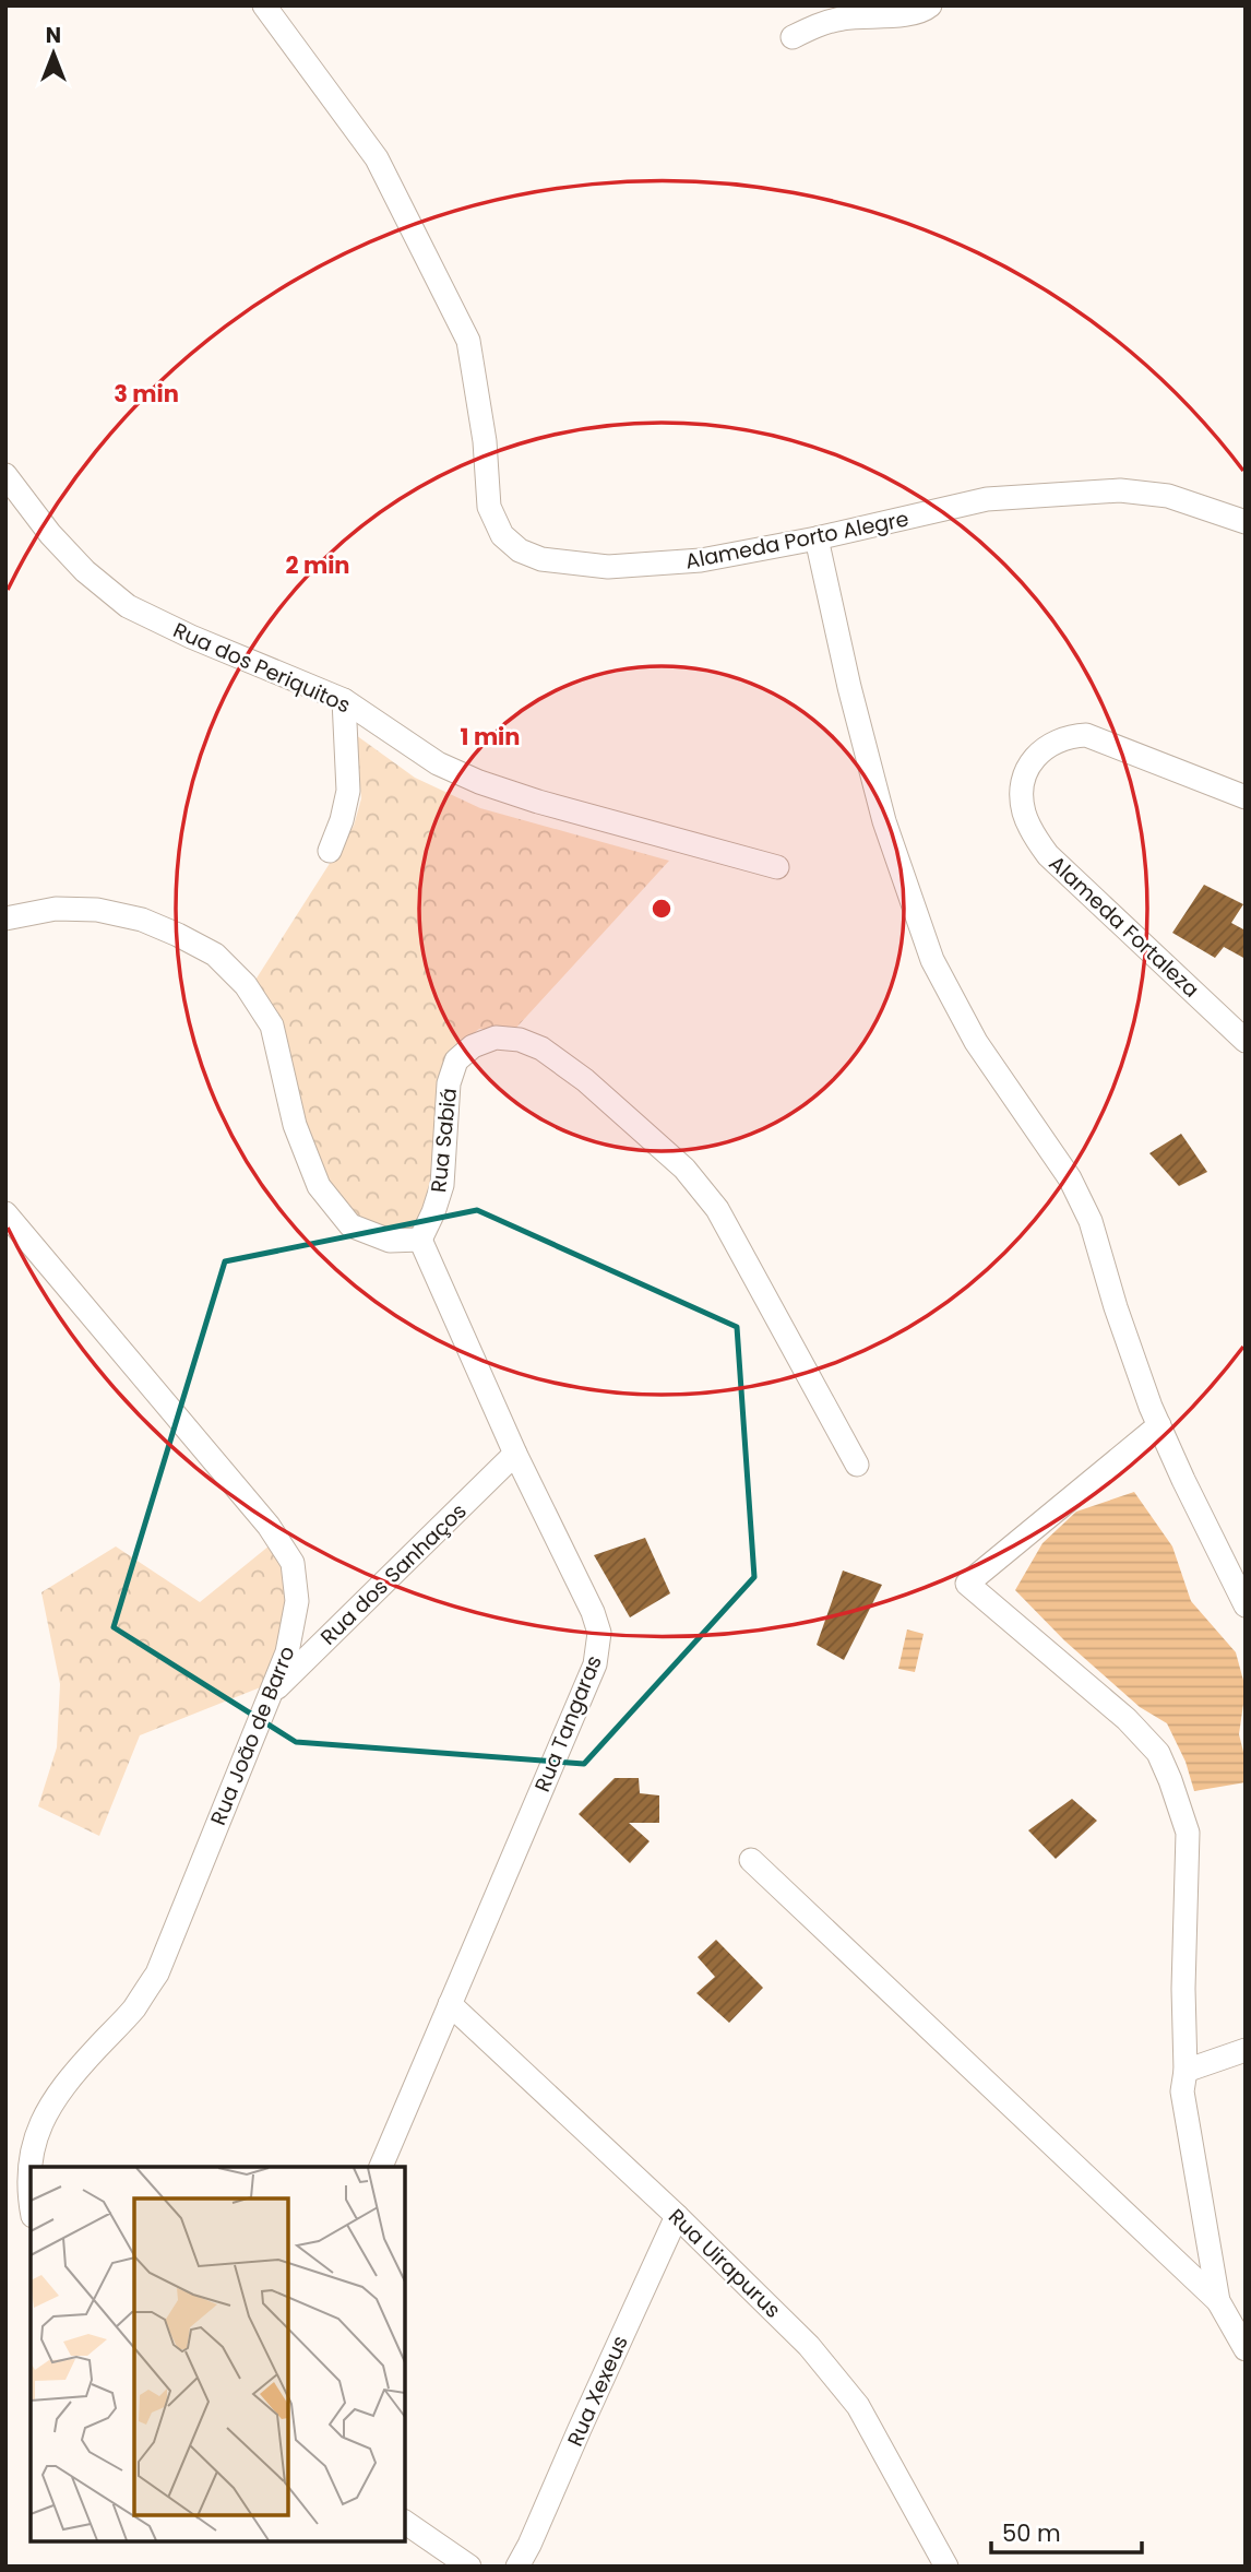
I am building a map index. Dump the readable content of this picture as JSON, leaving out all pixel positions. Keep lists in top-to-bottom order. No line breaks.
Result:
{"streets":{"street":["Alameda Porto Alegre","Rua dos Periquitos","Alameda Fortaleza","Rua Sabiá","Rua dos Sanhaços","Rua Tangaras","Rua João de Barro","Rua Uirapurus","Rua Xexeus"]},"crossings":[["Rua Sabiá","Rua Tangaras"],["Rua dos Sanhaços","Rua Tangaras"],["Rua dos Sanhaços","Rua João de Barro"],["Rua Tangaras","Rua Uirapurus"],["Rua Uirapurus","Rua Xexeus"]],"scale_bar":"50 m","north":"top","rings":["3 min","2 min","1 min"]}
